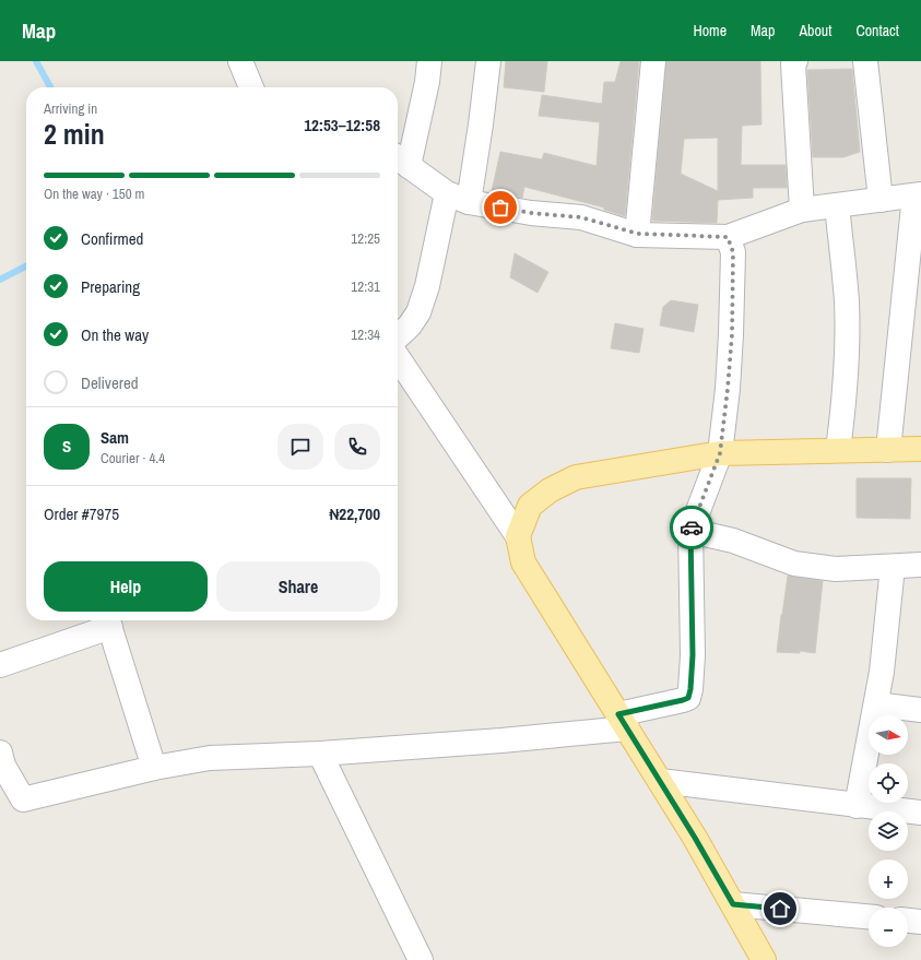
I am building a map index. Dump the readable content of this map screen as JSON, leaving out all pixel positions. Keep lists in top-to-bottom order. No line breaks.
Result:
{"north":"right","page":{"header":"Map","nav":["Home","Map","About","Contact"],"heading":["2 min","Arriving in","12:53–12:58"],"panel":["Sam","Courier · 4.4","Order #7975","₦22,700"],"bar":"On the way · 150 m","list":[["Confirmed","12:25"],["Preparing","12:31"],["On the way","12:34"],"Delivered"],"round":"S","buttons":["Help","Share"],"map_buttons":["+","−"]}}
